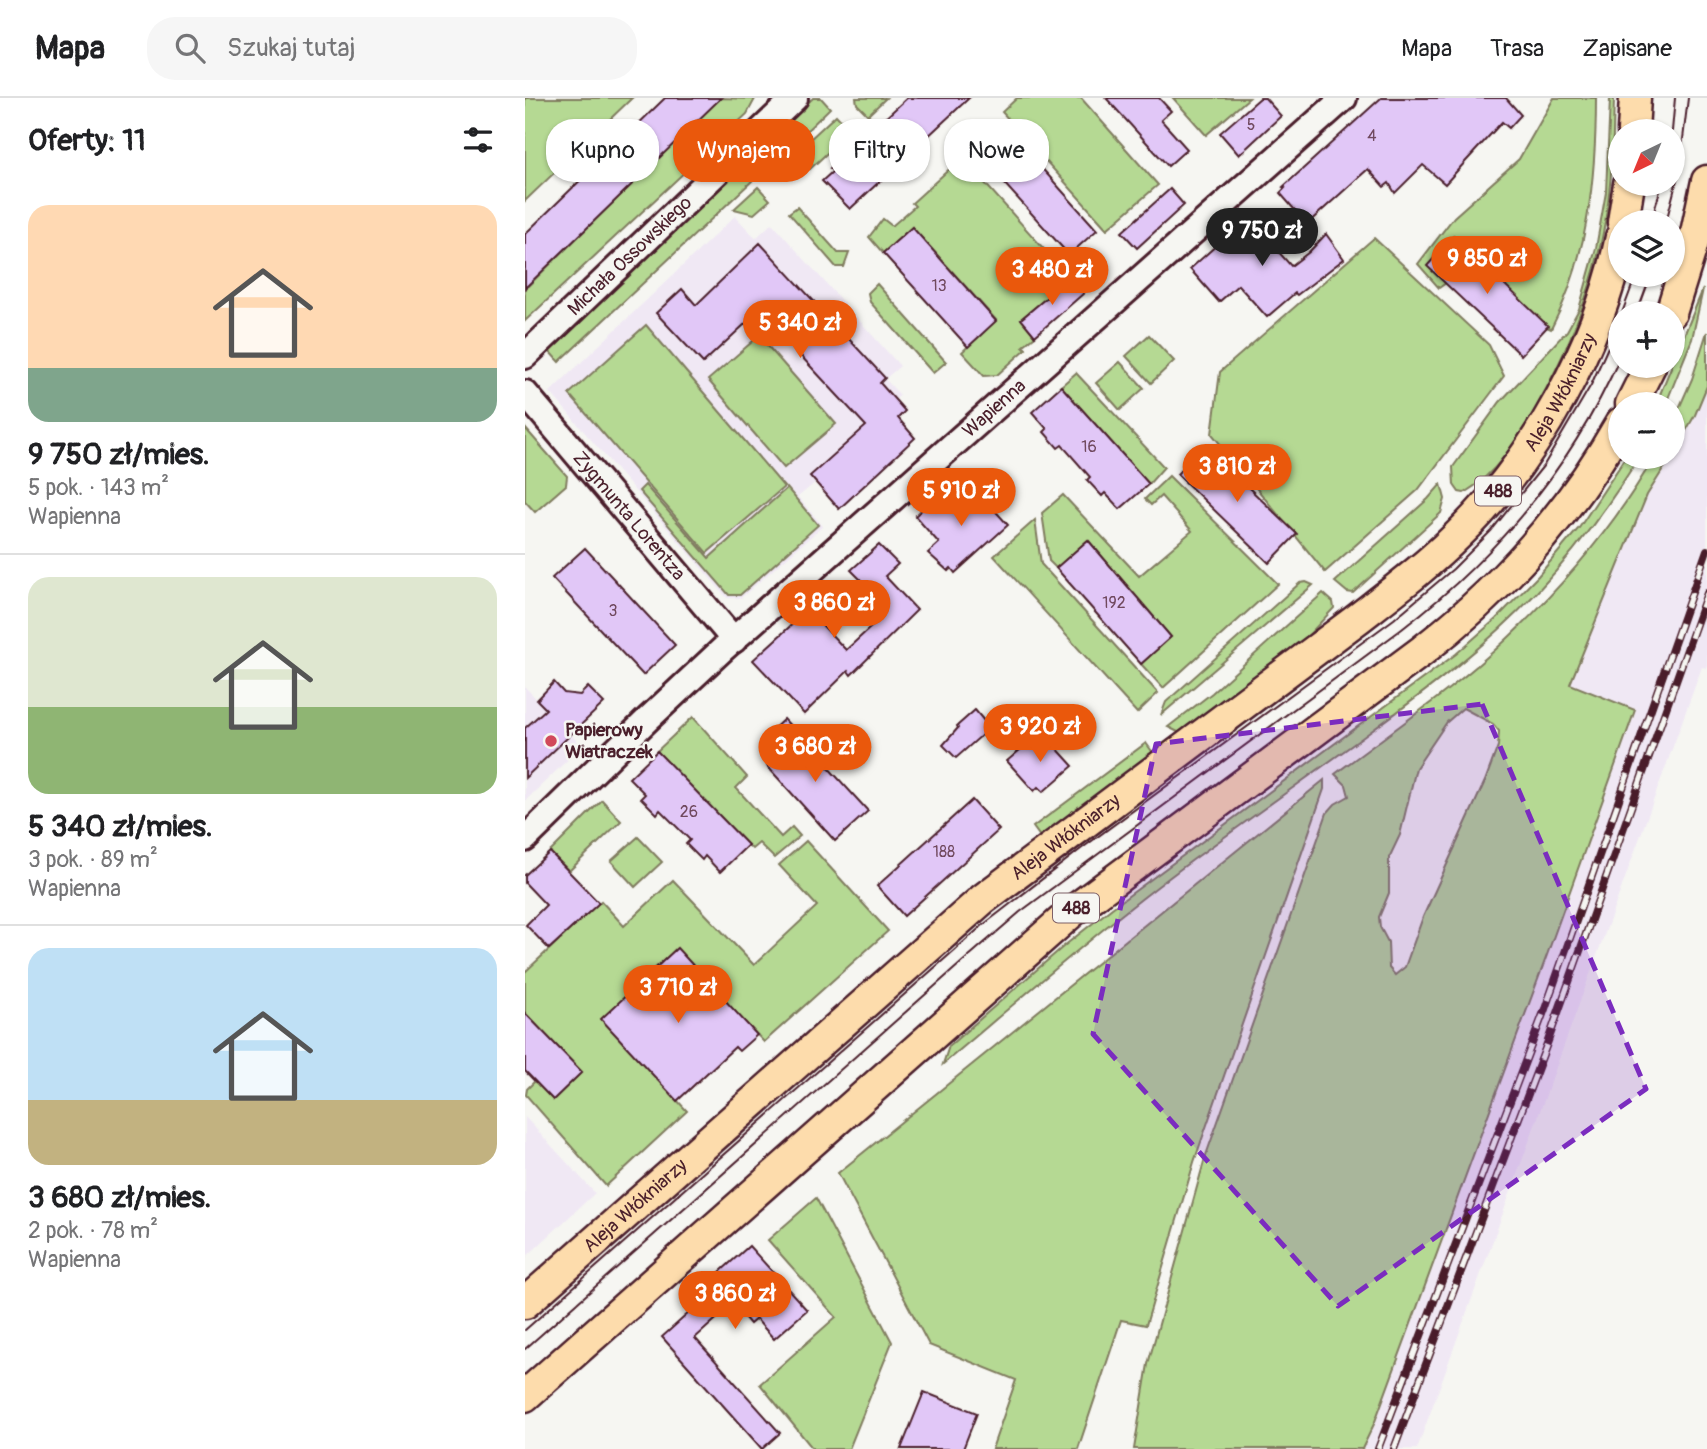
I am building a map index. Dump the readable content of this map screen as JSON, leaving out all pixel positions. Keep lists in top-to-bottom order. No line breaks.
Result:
{"streets":{"main road":["Aleja Włókniarzy","488"],"street":["Michała Ossowskiego","Wapienna","Zygmunta Lorentza"]},"crossings":[["Wapienna","Zygmunta Lorentza"]],"places":["Papierowy Wiatraczek"],"house_numbers":["5","4","13","16","192","3","26","188"],"north":"bottom left","page":{"header":"Mapa","search":"Szukaj tutaj","nav":["Mapa","Trasa","Zapisane"],"heading":"Oferty: 11","map_buttons":["+","−"],"chip":["Kupno","Wynajem","Filtry","Nowe"],"list":[{"name":"9 750 zł/mies.","note":"5 pok. · 143 m² · Wapienna"},{"name":"5 340 zł/mies.","note":"3 pok. · 89 m² · Wapienna"},{"name":"3 680 zł/mies.","note":"2 pok. · 78 m² · Wapienna"}],"price":["9 750 zł","9 850 zł","3 480 zł","5 340 zł","3 810 zł","5 910 zł","3 860 zł","3 920 zł","3 680 zł","3 710 zł","3 860 zł"]}}
